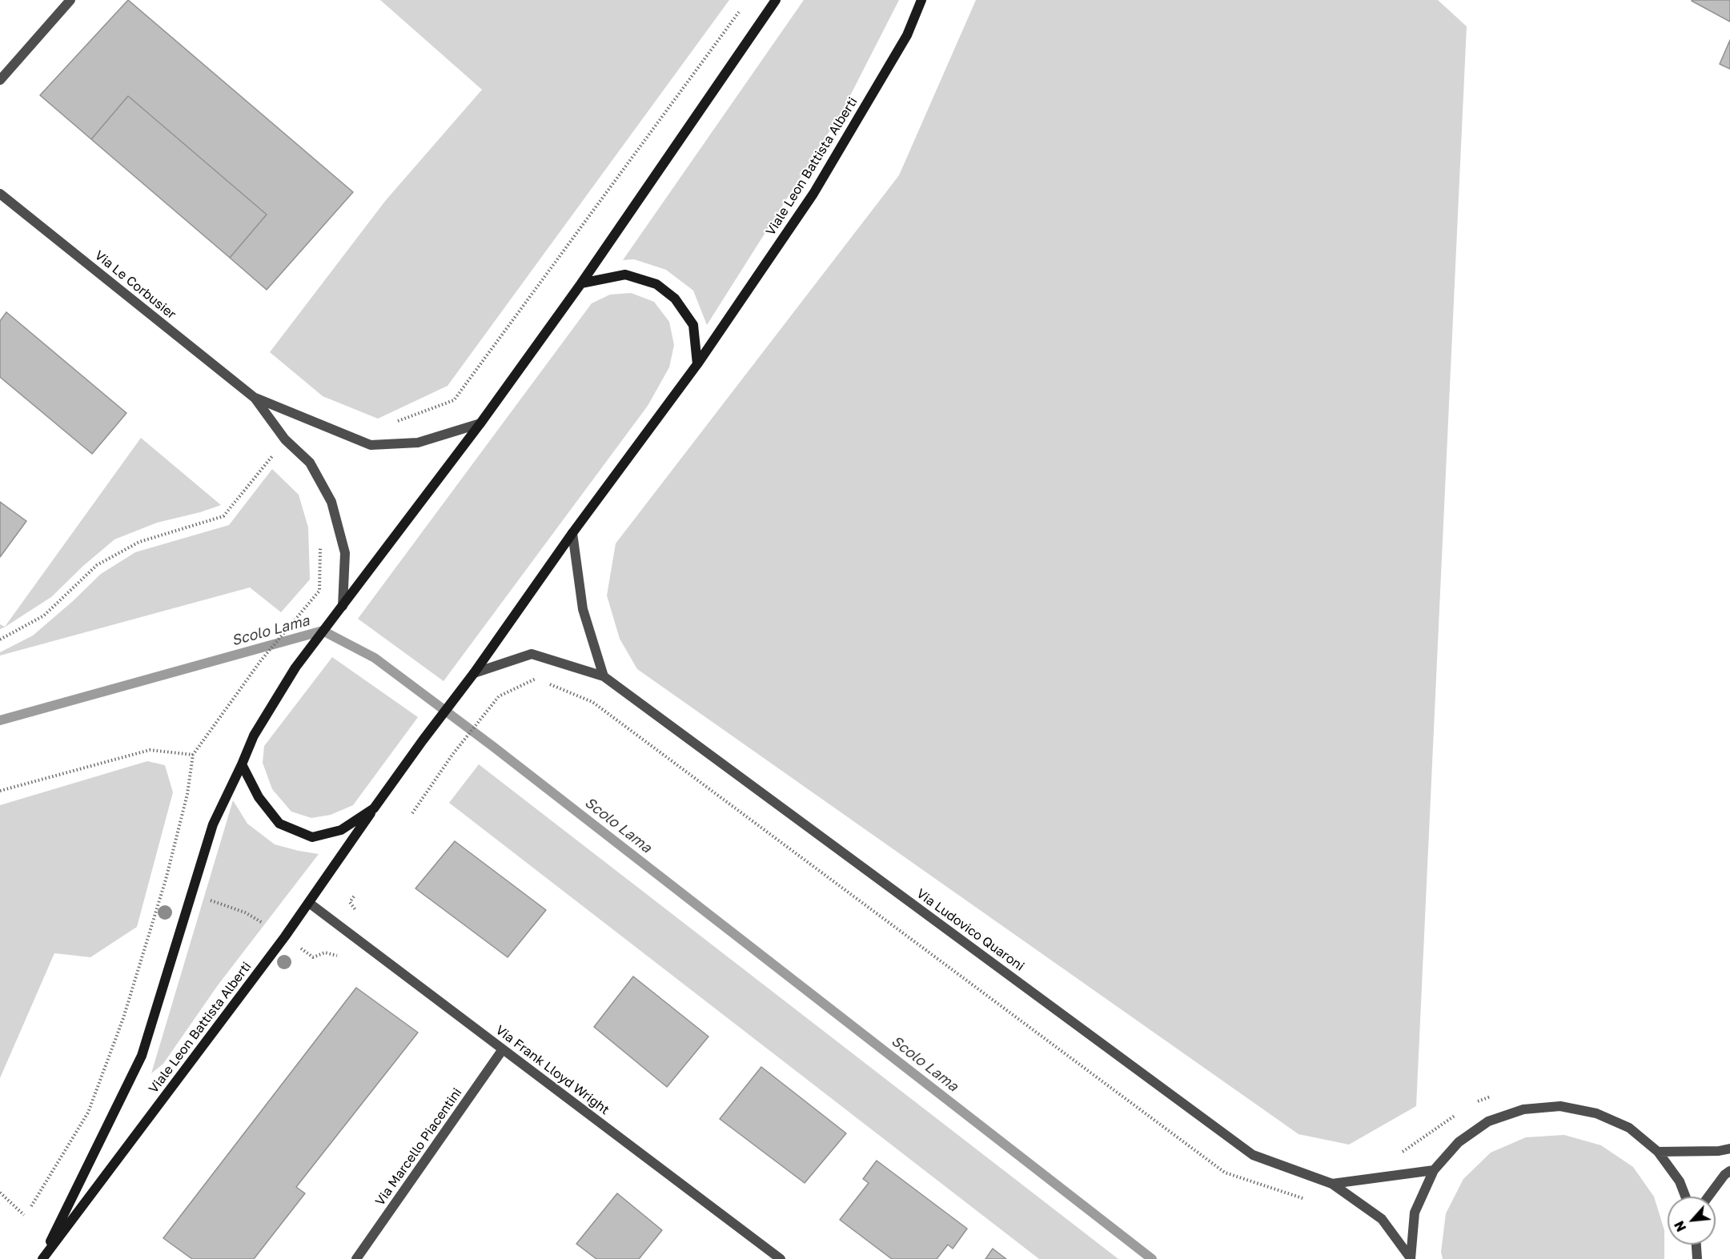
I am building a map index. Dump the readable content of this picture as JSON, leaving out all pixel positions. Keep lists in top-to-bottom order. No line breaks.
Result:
{"streets":{"main road":["Viale Leon Battista Alberti"],"street":["Via Le Corbusier","Via Ludovico Quaroni","Via Frank Lloyd Wright","Via Marcello Piacentini"]},"crossings":[["Viale Leon Battista Alberti","Via Le Corbusier"],["Viale Leon Battista Alberti","Via Ludovico Quaroni"],["Viale Leon Battista Alberti","Via Frank Lloyd Wright"],["Via Frank Lloyd Wright","Via Marcello Piacentini"]],"water":["Scolo Lama"],"north":"bottom left"}
